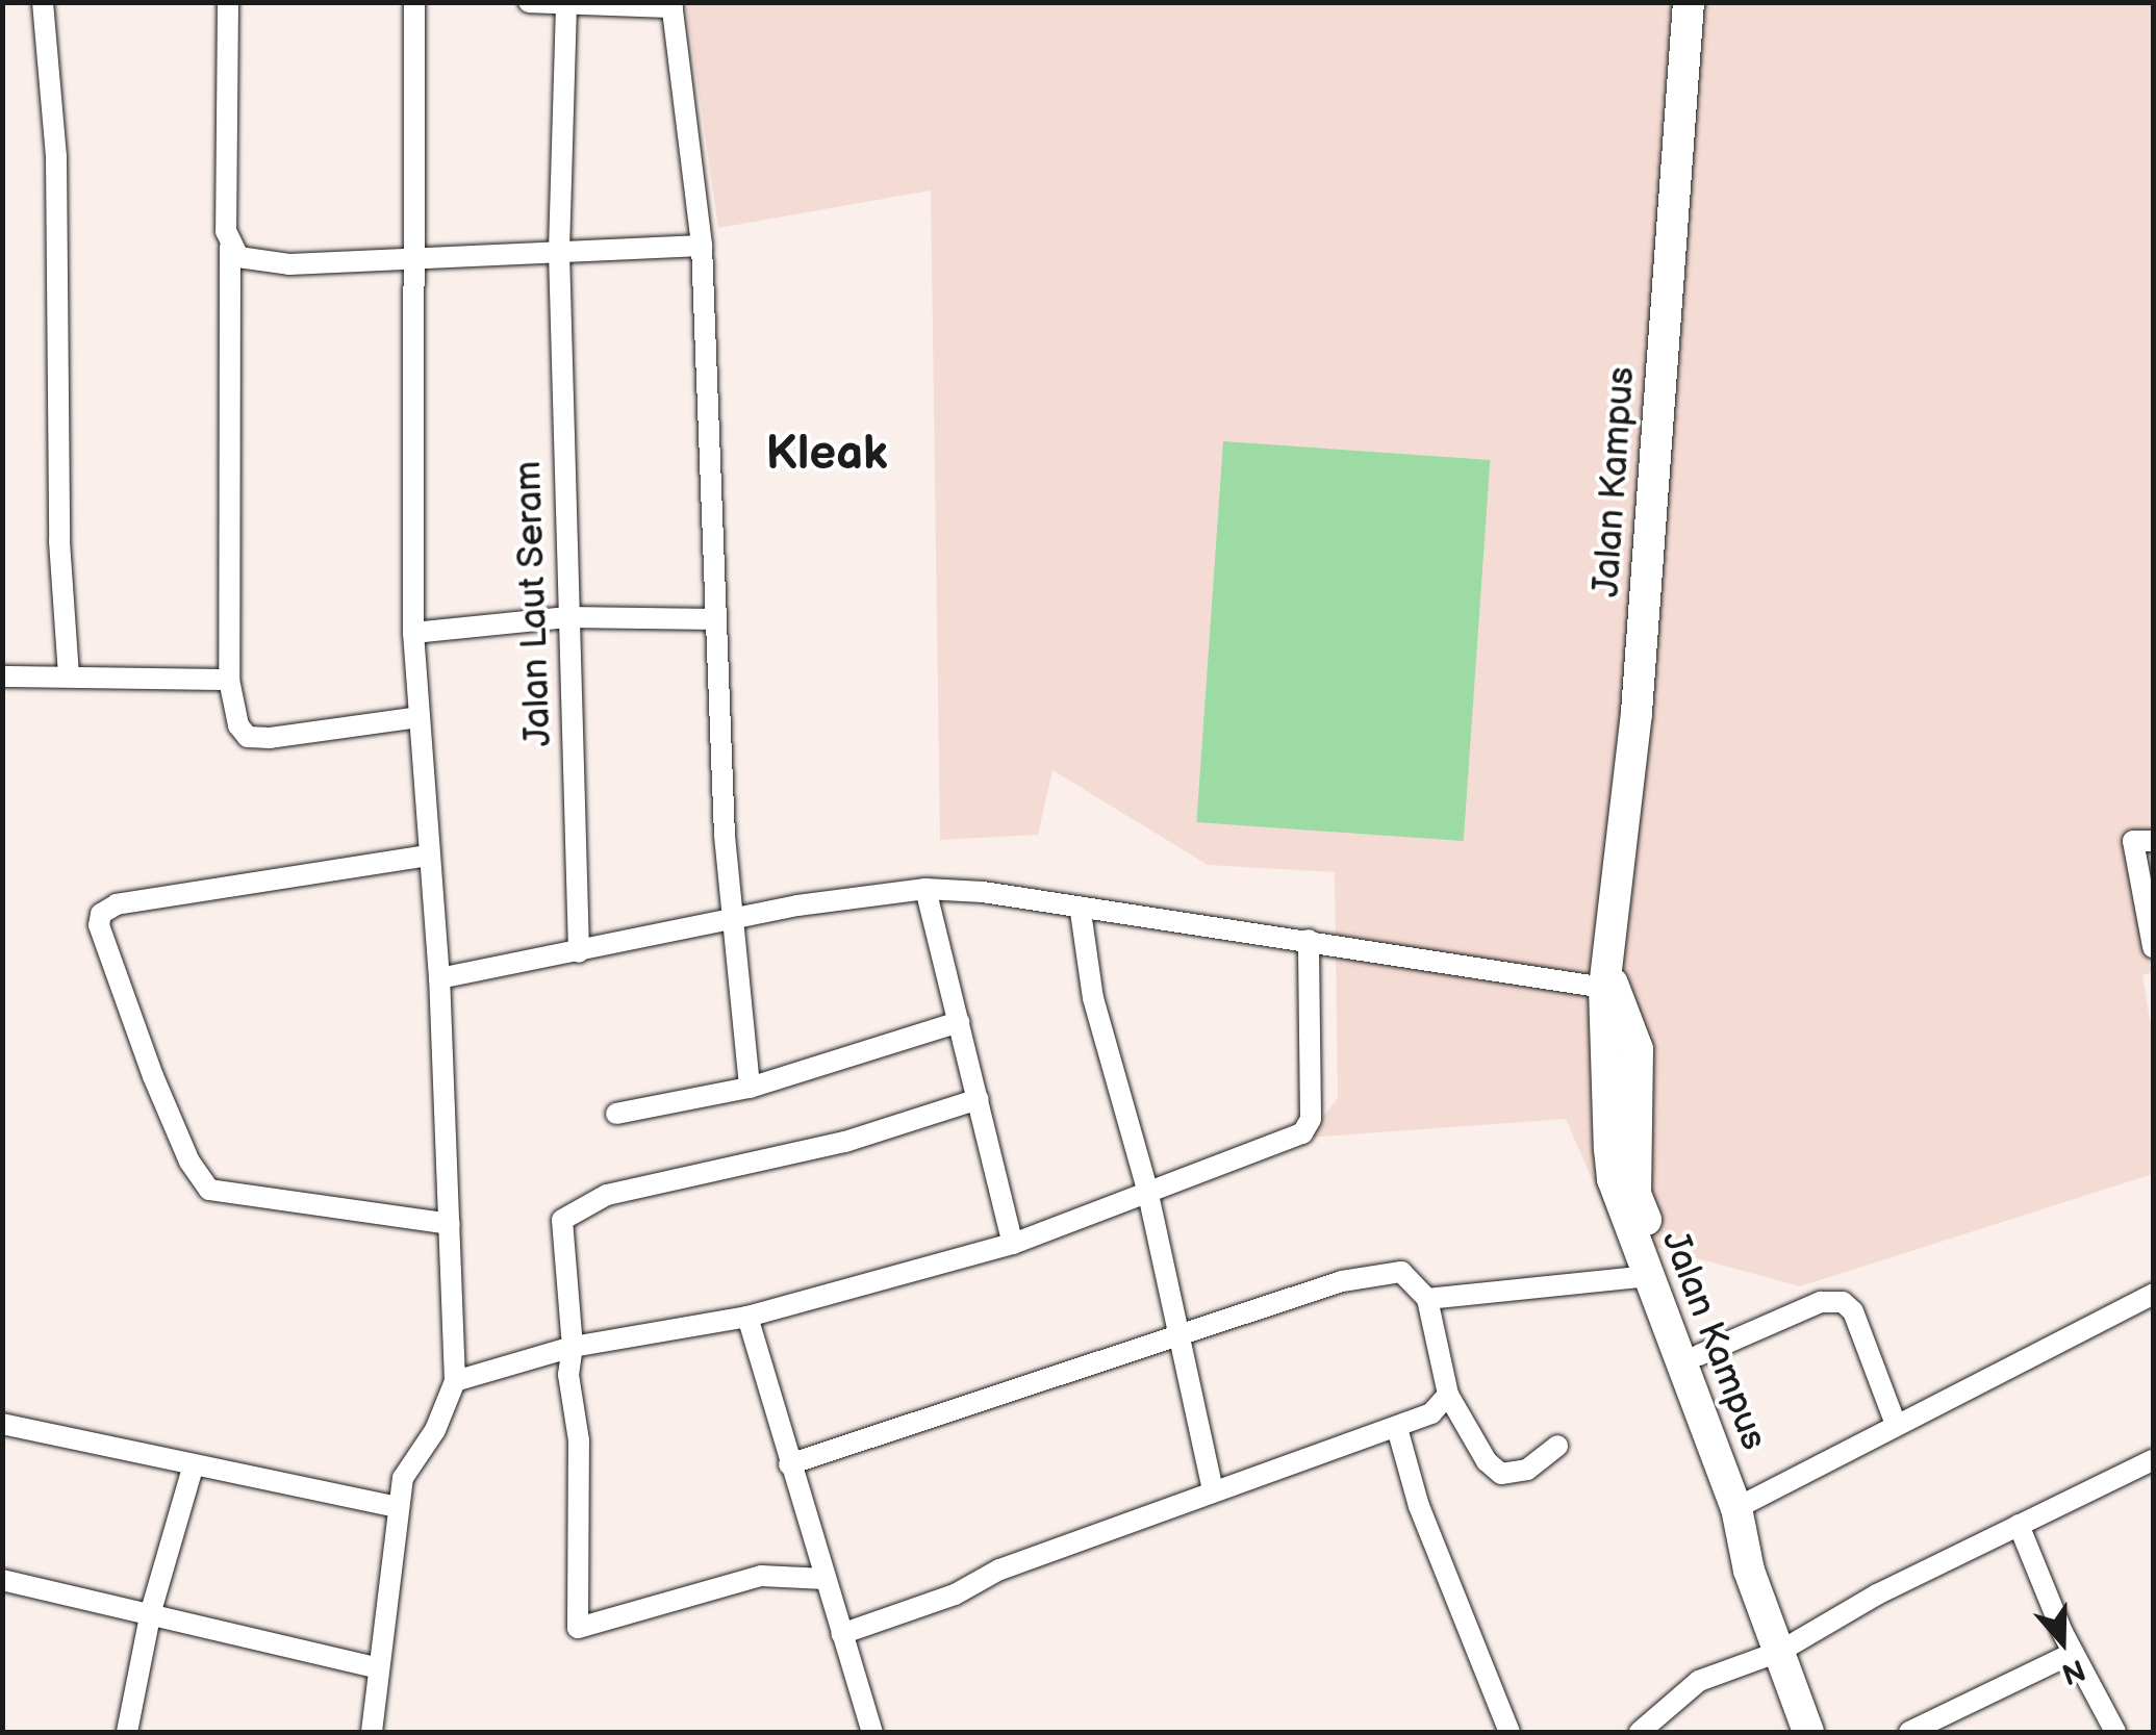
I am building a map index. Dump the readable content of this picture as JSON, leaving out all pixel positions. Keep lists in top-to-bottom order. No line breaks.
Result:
{"streets":{"street":["Jalan Kampus","Jalan Laut Seram"]},"districts":["Kleak"],"north":"bottom"}
